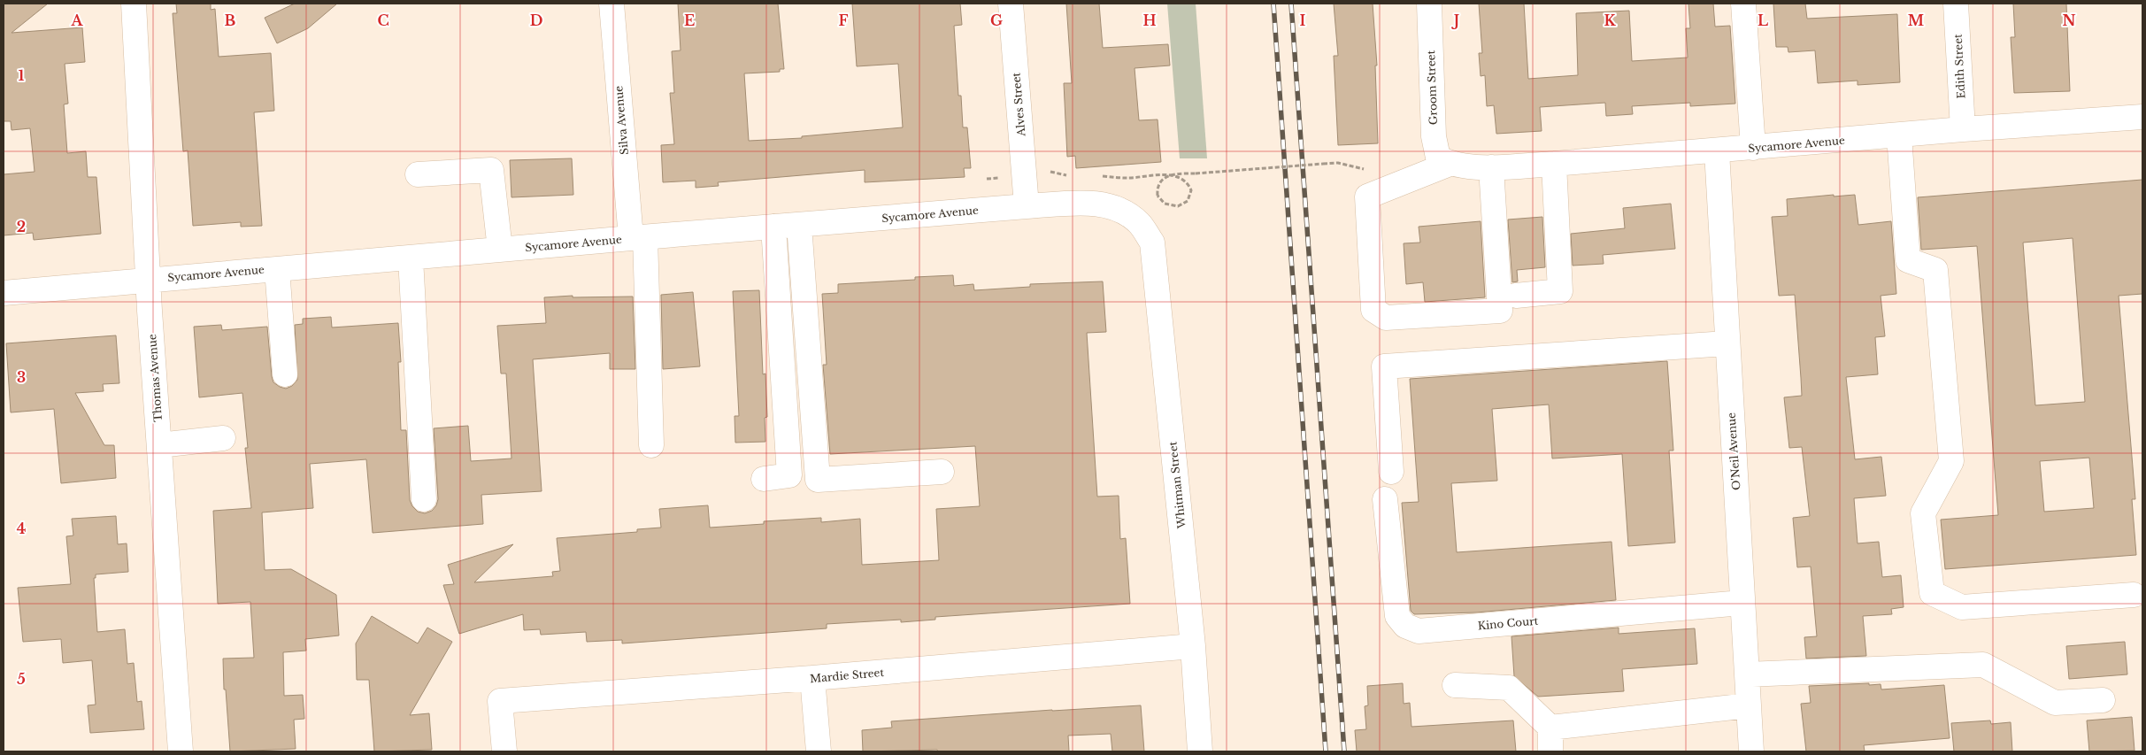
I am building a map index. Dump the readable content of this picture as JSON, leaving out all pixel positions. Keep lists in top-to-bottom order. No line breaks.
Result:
{"streets":{"street":["Edith Street","Groom Street","Alves Street","Silva Avenue","Sycamore Avenue","Thomas Avenue","O'Neil Avenue","Whitman Street","Kino Court","Mardie Street"]},"crossings":[["Edith Street","Sycamore Avenue"],["Groom Street","Sycamore Avenue"],["Alves Street","Sycamore Avenue"],["Silva Avenue","Sycamore Avenue"],["Sycamore Avenue","Thomas Avenue"],["Sycamore Avenue","O'Neil Avenue"],["Sycamore Avenue","Whitman Street"],["O'Neil Avenue","Kino Court"],["Whitman Street","Mardie Street"]],"grid":{"columns":["A","B","C","D","E","F","G","H","I","J","K","L","M","N"],"rows":["1","2","3","4","5"]}}
